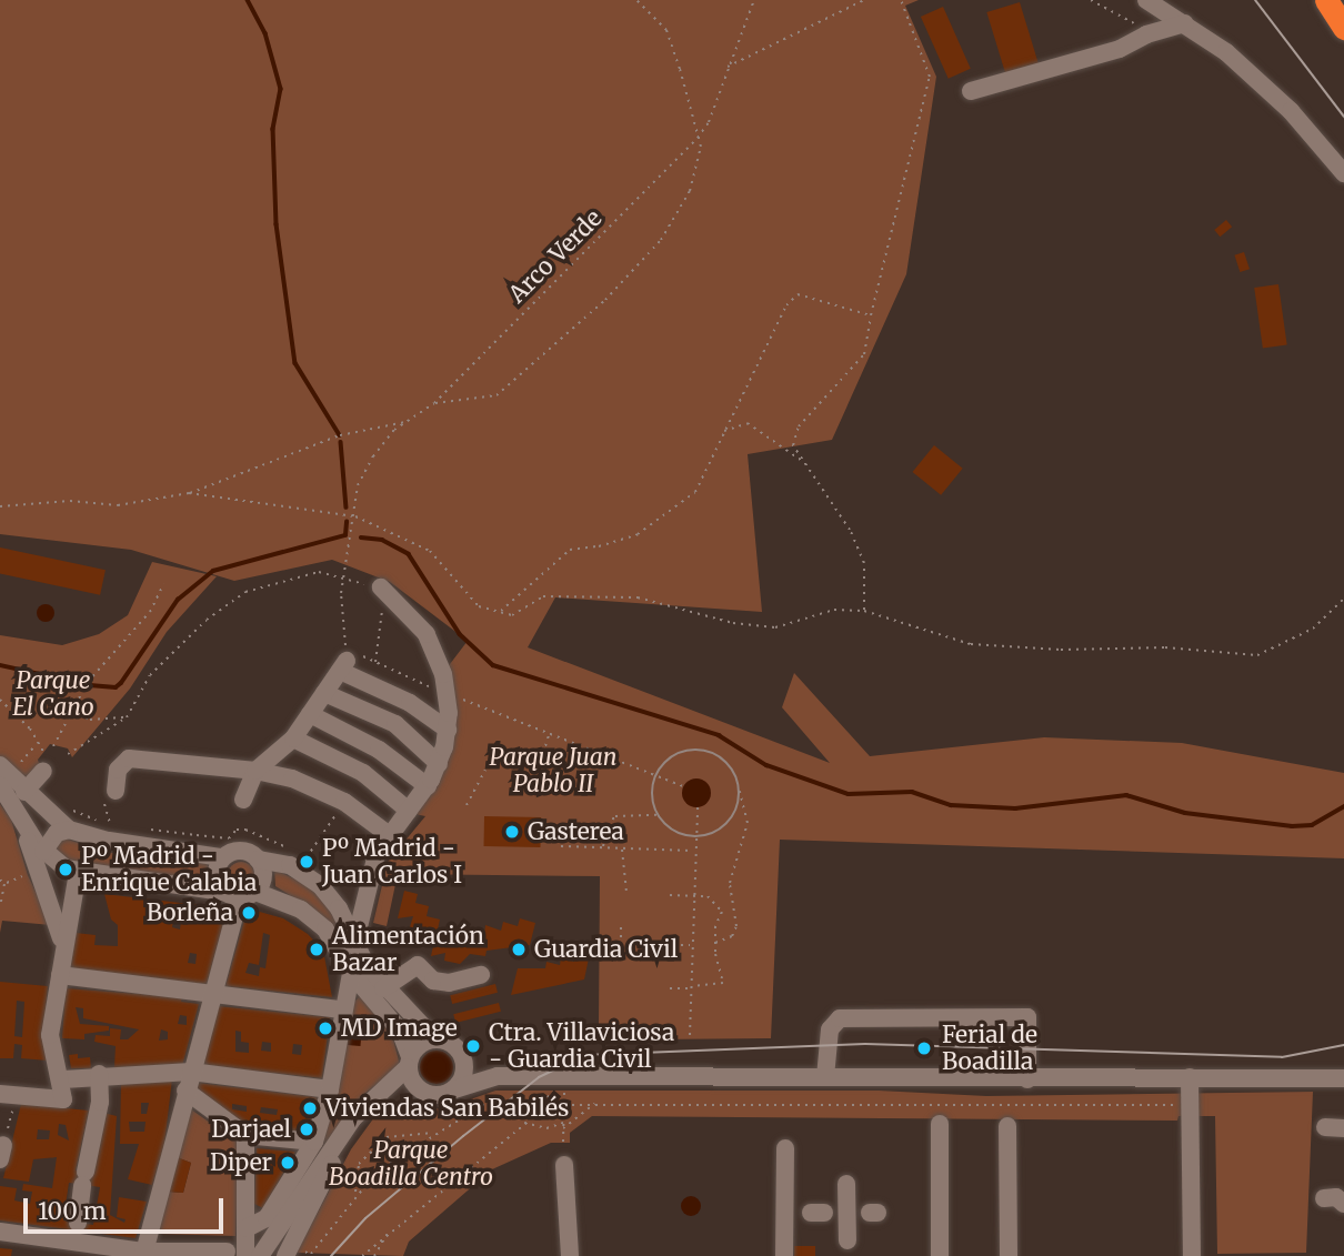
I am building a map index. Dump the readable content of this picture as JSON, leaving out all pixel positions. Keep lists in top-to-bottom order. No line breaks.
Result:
{"streets":{"path":["Arco Verde"]},"parks":["Parque El Cano","Parque Juan Pablo II","Parque Boadilla Centro"],"places":["Gasterea","Pº Madrid - Juan Carlos I","Pº Madrid - Enrique Calabia","Borleña","Alimentación Bazar","Guardia Civil","MD Image","Ctra. Villaviciosa - Guardia Civil","Ferial de Boadilla","Viviendas San Babilés","Darjael","Diper"],"scale_bar":"100 m"}
